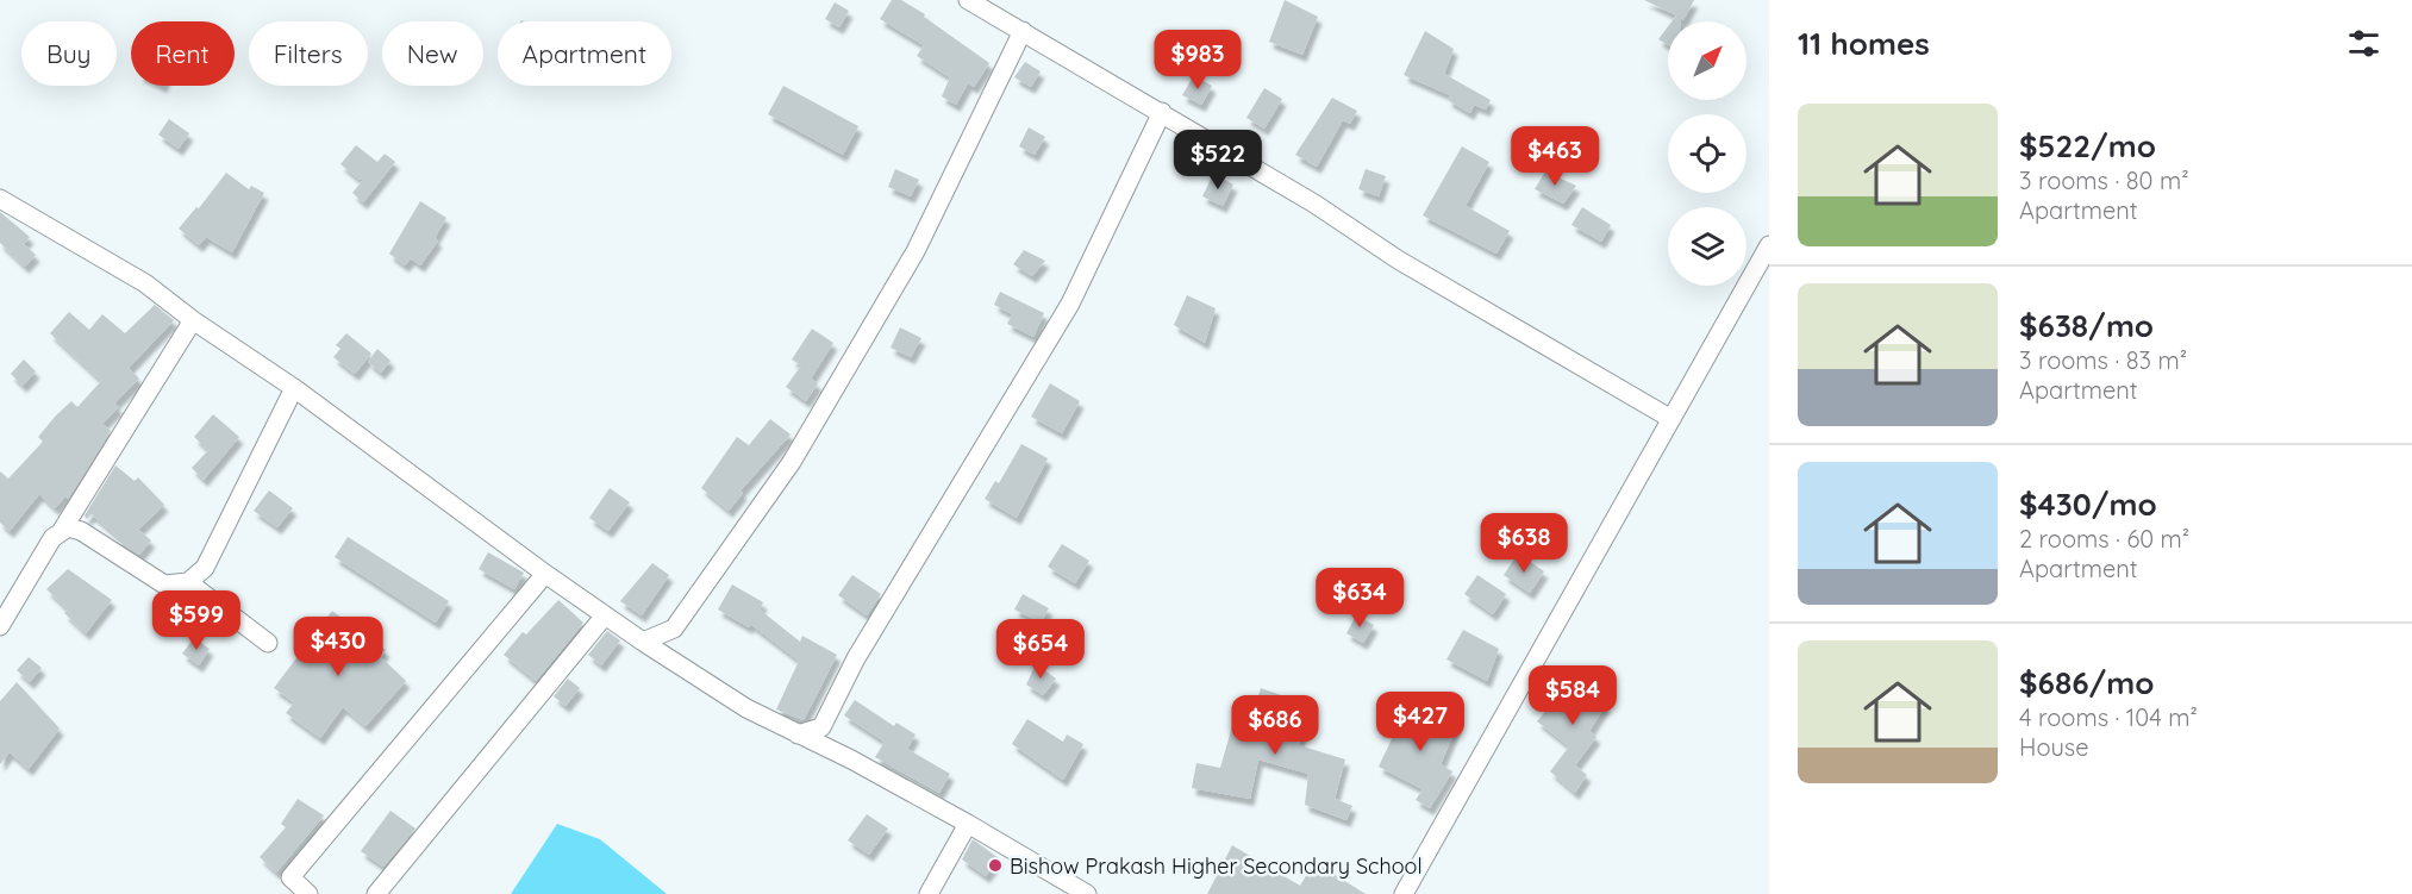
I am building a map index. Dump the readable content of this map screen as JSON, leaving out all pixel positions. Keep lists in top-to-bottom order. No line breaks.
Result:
{"places":["Bishow Prakash Higher Secondary School"],"north":"top right","page":{"heading":"11 homes","chip":["Buy","Rent","Filters","New","Apartment"],"price":["$983","$463","$522","$638","$634","$599","$430","$654","$584","$427","$686"],"list":[{"name":"$522/mo","note":"3 rooms · 80 m² · Apartment"},{"name":"$638/mo","note":"3 rooms · 83 m² · Apartment"},{"name":"$430/mo","note":"2 rooms · 60 m² · Apartment"},{"name":"$686/mo","note":"4 rooms · 104 m² · House"}]}}
